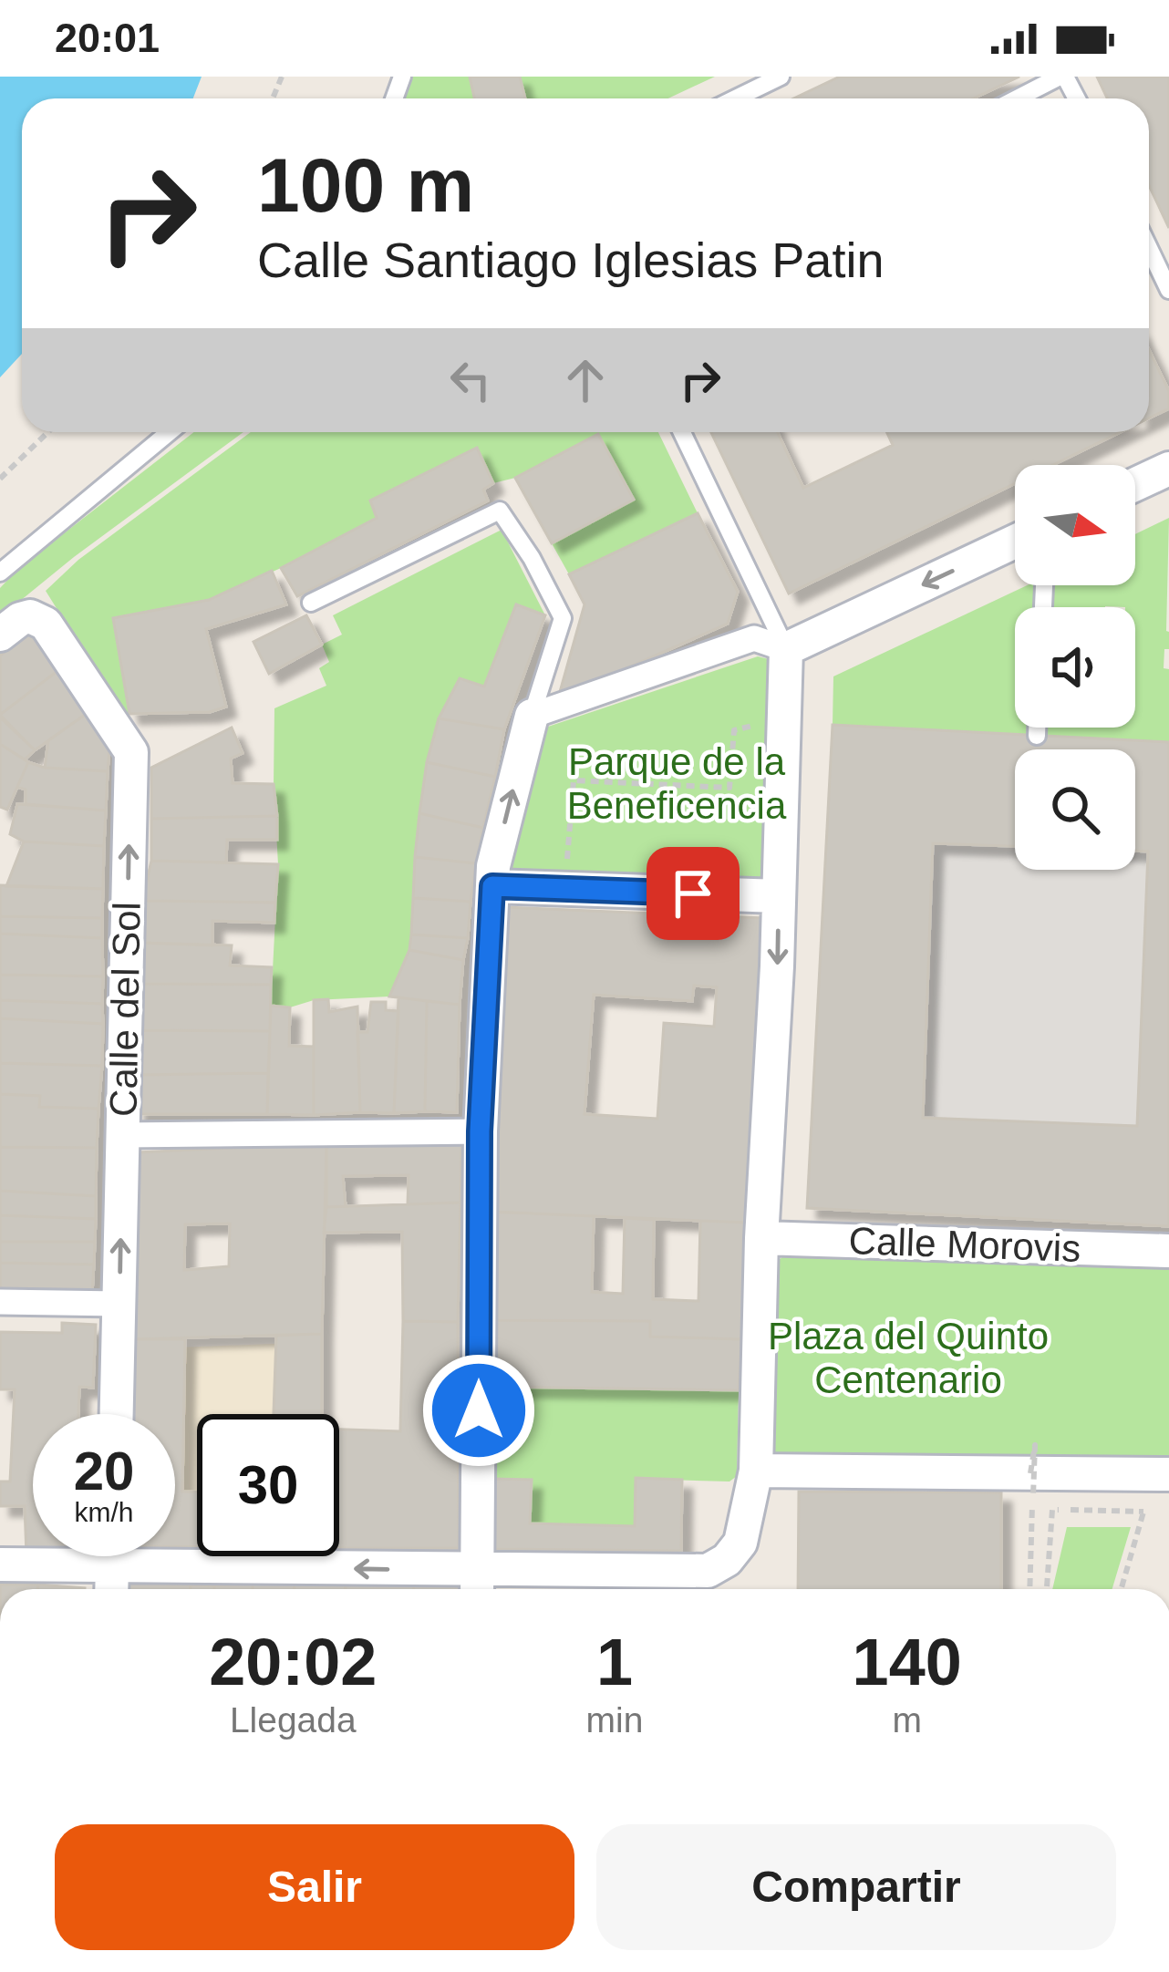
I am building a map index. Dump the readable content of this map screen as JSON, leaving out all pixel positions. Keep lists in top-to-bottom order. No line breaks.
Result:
{"streets":{"street":["Calle del Sol","Calle Morovis"]},"one_way":["Calle del Sol"],"parks":["Parque de la Beneficencia","Plaza del Quinto Centenario"],"north":"right","page":{"status":"20:01","turn":["100 m","Calle Santiago Iglesias Patin"],"speed":"20 km/h","limit":"30","eta":["20:02","Llegada","1","min","140","m"],"buttons":["Salir","Compartir"]}}
